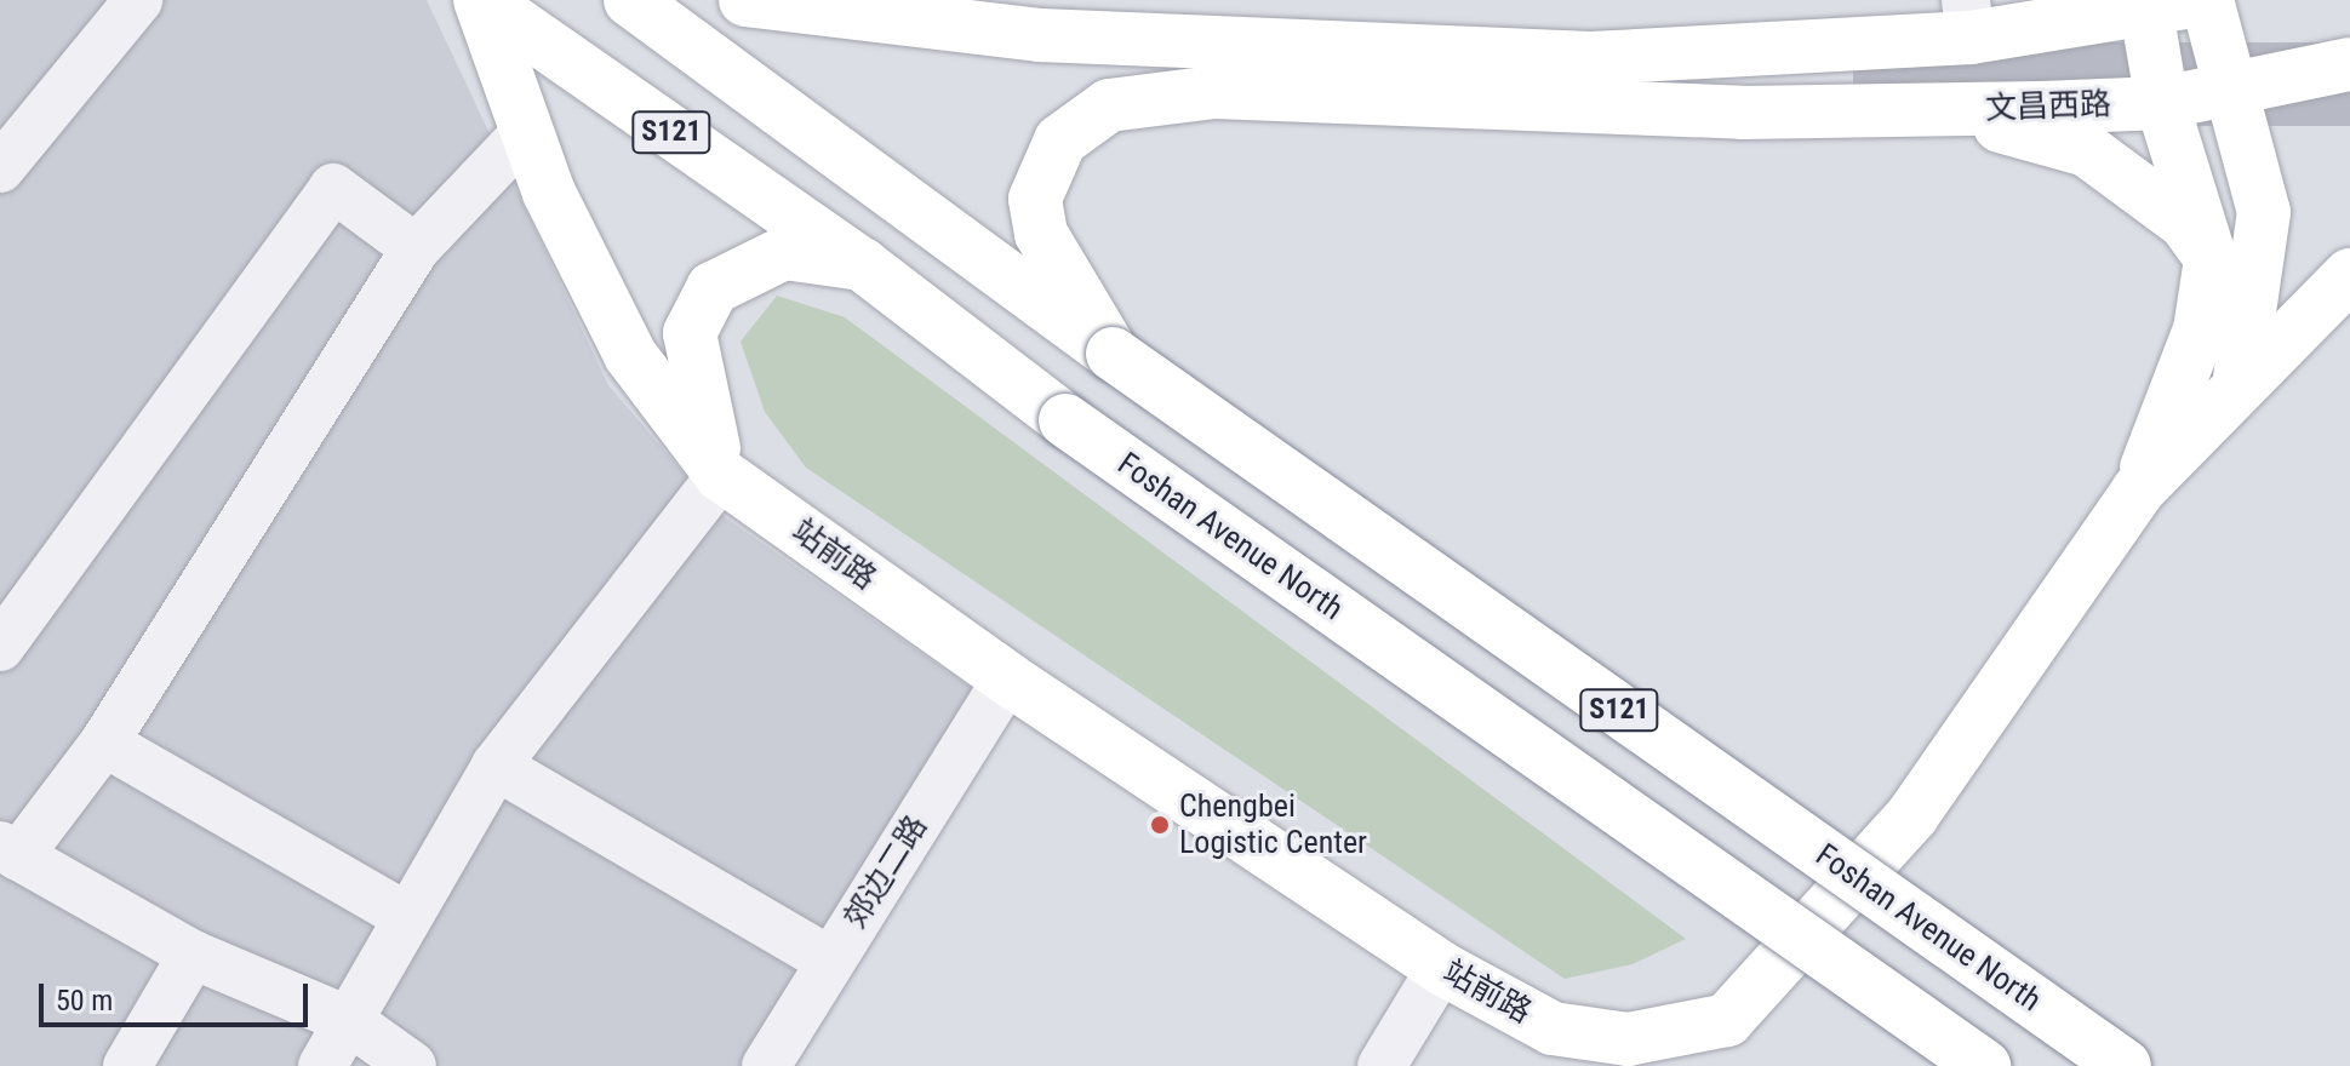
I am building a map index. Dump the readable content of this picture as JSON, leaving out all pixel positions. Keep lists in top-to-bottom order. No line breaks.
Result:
{"streets":{"main road":["文昌西路","S121","Foshan Avenue North","站前路"],"street":["郊边二路"]},"crossings":[["文昌西路","Foshan Avenue North"],["Foshan Avenue North","站前路"],["站前路","郊边二路"]],"places":["Chengbei Logistic Center"],"scale_bar":"50 m"}
